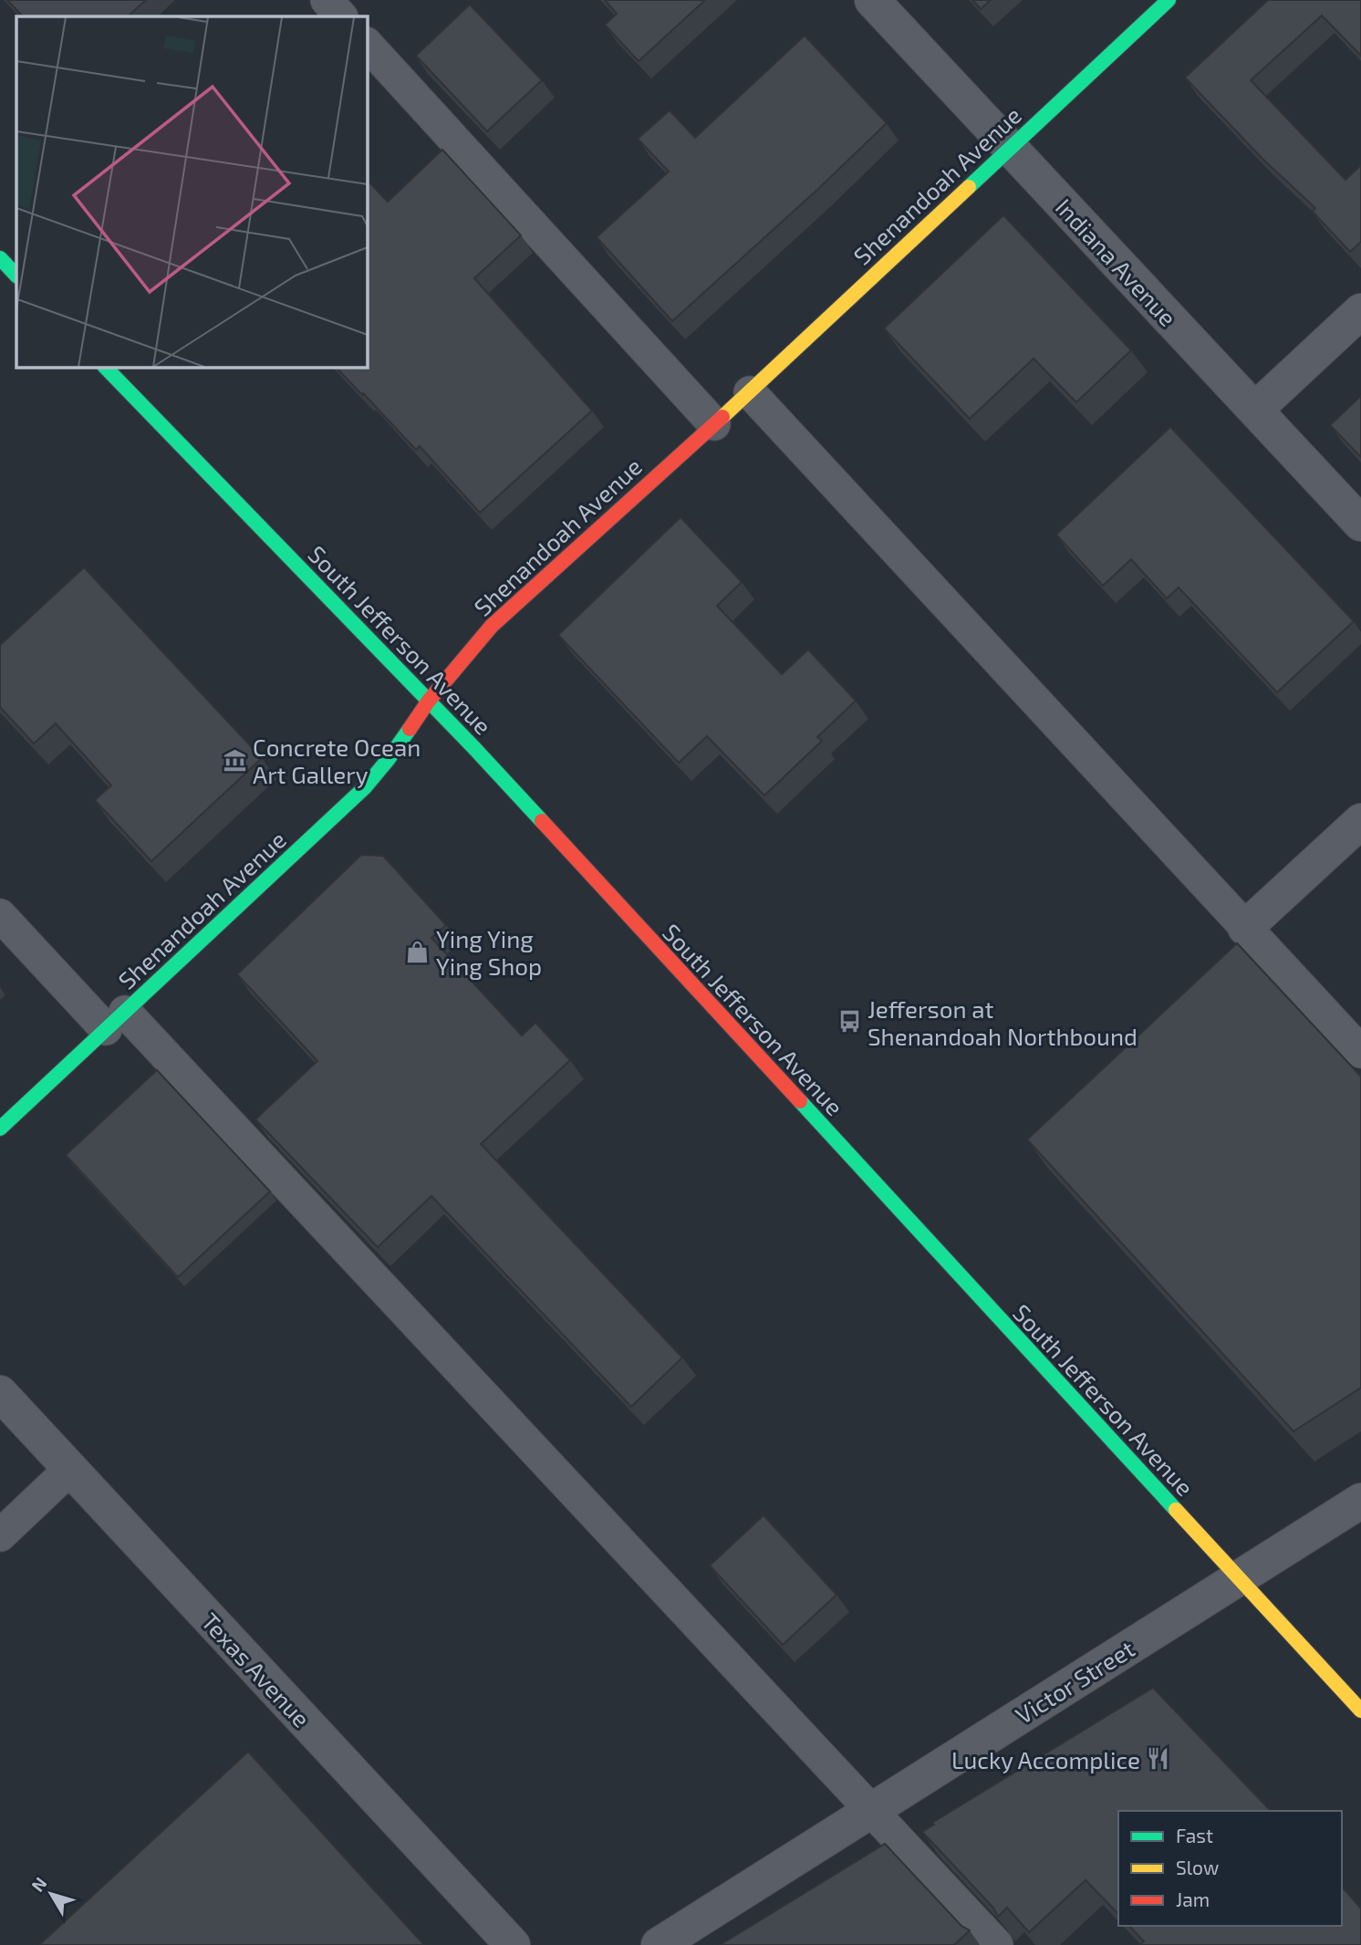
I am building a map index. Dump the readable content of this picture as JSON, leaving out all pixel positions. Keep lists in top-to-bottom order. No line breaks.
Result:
{"streets":{"main road":["Shenandoah Avenue","South Jefferson Avenue"],"street":["Indiana Avenue","Texas Avenue","Victor Street"]},"crossings":[["Shenandoah Avenue","Indiana Avenue"],["Shenandoah Avenue","South Jefferson Avenue"],["South Jefferson Avenue","Victor Street"]],"places":{"museum":["Concrete Ocean Art Gallery"],"shop":["Ying Ying Ying Shop"],"bus stop":["Jefferson at Shenandoah Northbound"],"restaurant":["Lucky Accomplice"]},"legend":["Fast","Slow","Jam"],"north":"top left"}
